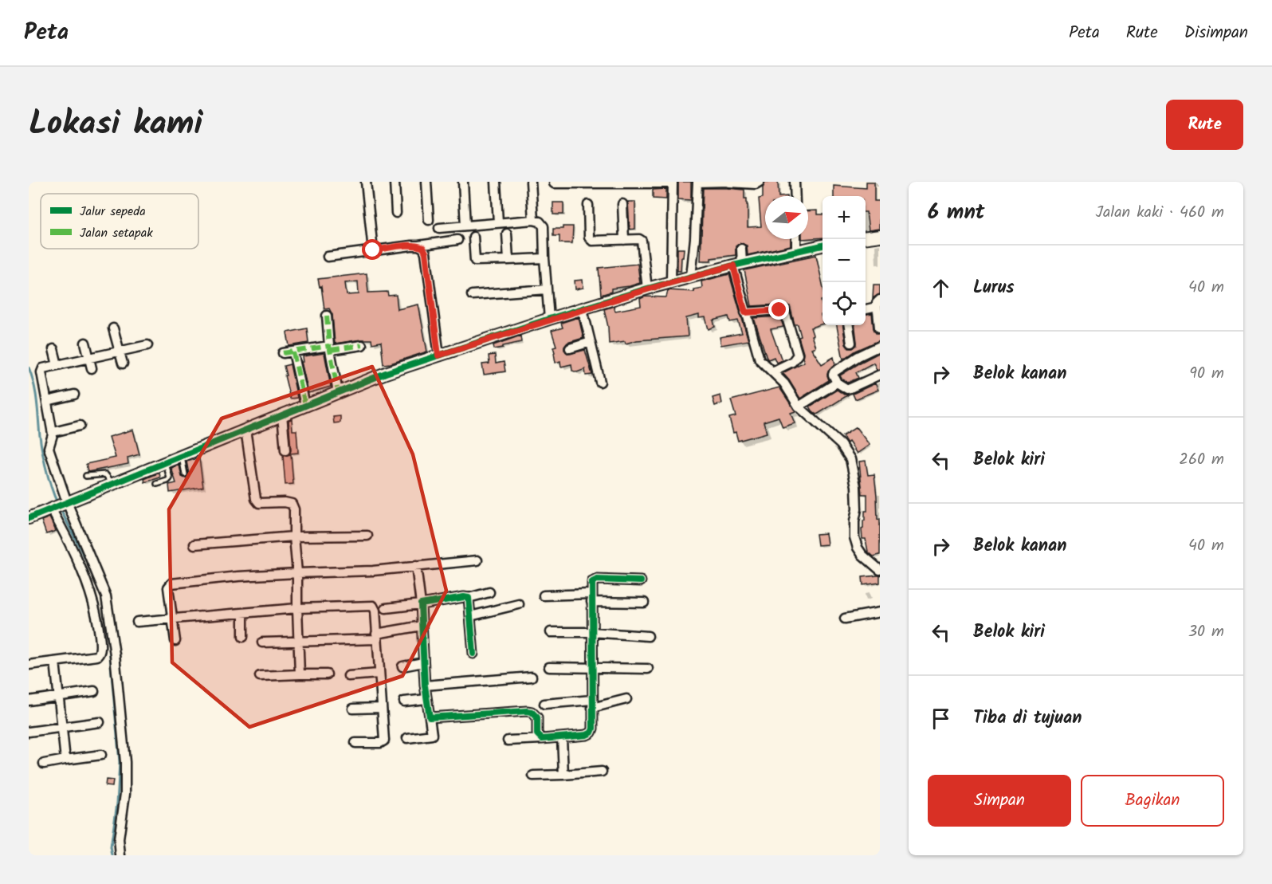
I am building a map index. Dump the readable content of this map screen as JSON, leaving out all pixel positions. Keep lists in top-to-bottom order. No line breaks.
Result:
{"legend":["Jalur sepeda","Jalan setapak"],"north":"right","page":{"header":"Peta","nav":["Peta","Rute","Disimpan"],"title":"Lokasi kami","buttons":["Rute",["Simpan","Bagikan"]],"heading":["6 mnt","Jalan kaki · 460 m"],"map_buttons":["+","−"],"list":[["Lurus","40 m"],["Belok kanan","90 m"],["Belok kiri","260 m"],["Belok kanan","40 m"],["Belok kiri","30 m"],"Tiba di tujuan"]}}
